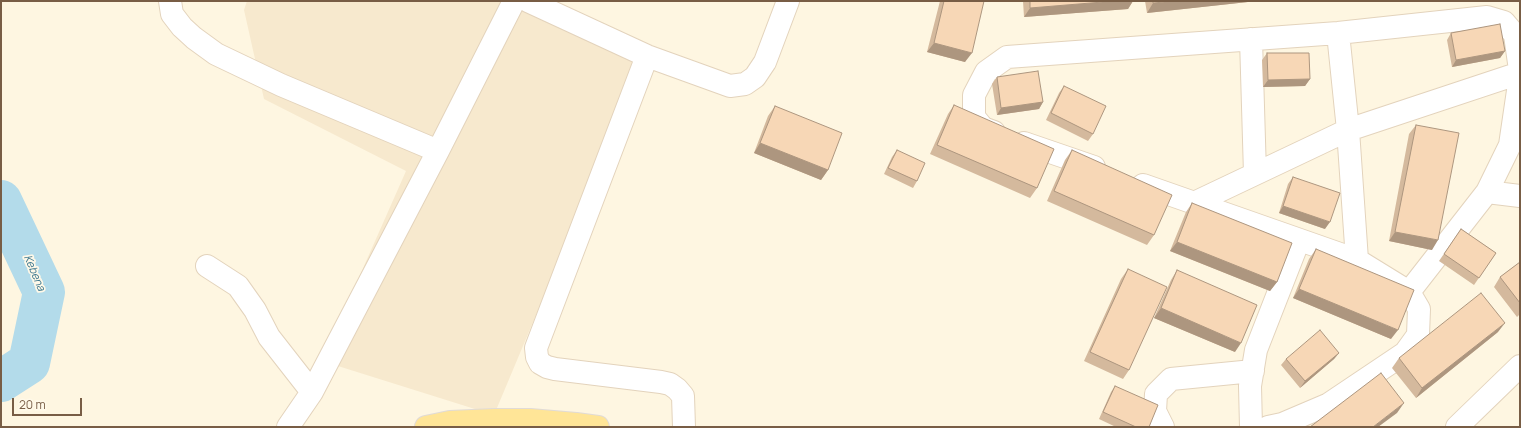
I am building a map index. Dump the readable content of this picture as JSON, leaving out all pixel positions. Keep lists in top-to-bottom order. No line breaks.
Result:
{"water":["Kebena"],"scale_bar":"20 m"}
